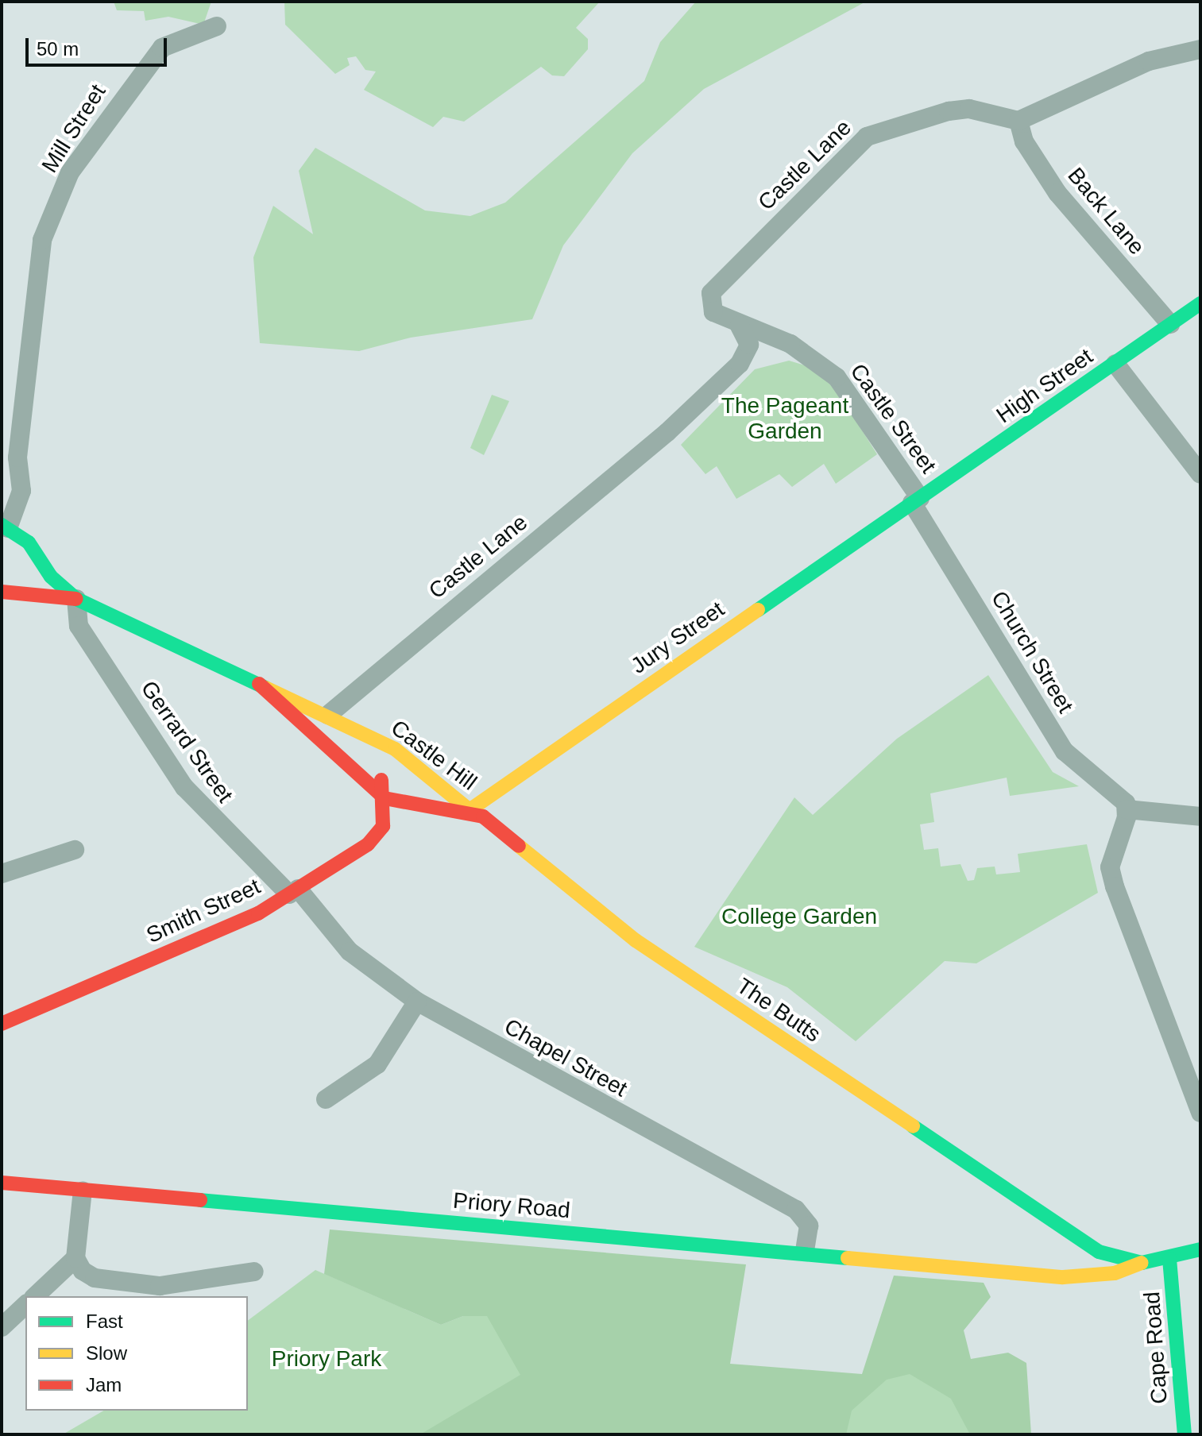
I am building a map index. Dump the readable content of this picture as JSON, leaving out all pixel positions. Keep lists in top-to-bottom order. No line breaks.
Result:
{"streets":{"main road":["High Street","Jury Street","Castle Hill","Smith Street","The Butts","Priory Road","Cape Road"],"street":["Mill Street","Castle Lane","Back Lane","Castle Street","Church Street","Gerrard Street","Chapel Street"]},"crossings":[["Mill Street","Castle Hill"],["Castle Lane","Back Lane"],["Castle Lane","Castle Street"],["Castle Lane","Castle Hill"],["Back Lane","High Street"],["High Street","Castle Street"],["High Street","Jury Street"],["High Street","Church Street"],["Castle Street","Jury Street"],["Castle Street","Church Street"],["Jury Street","Church Street"],["Jury Street","Castle Hill"],["Jury Street","The Butts"],["Gerrard Street","Castle Hill"],["Gerrard Street","Smith Street"],["Gerrard Street","Chapel Street"],["Castle Hill","Smith Street"],["Castle Hill","The Butts"],["Smith Street","Chapel Street"],["The Butts","Priory Road"],["Chapel Street","Priory Road"]],"parks":["The Pageant Garden","College Garden","Priory Park"],"legend":["Fast","Slow","Jam"],"scale_bar":"50 m"}
